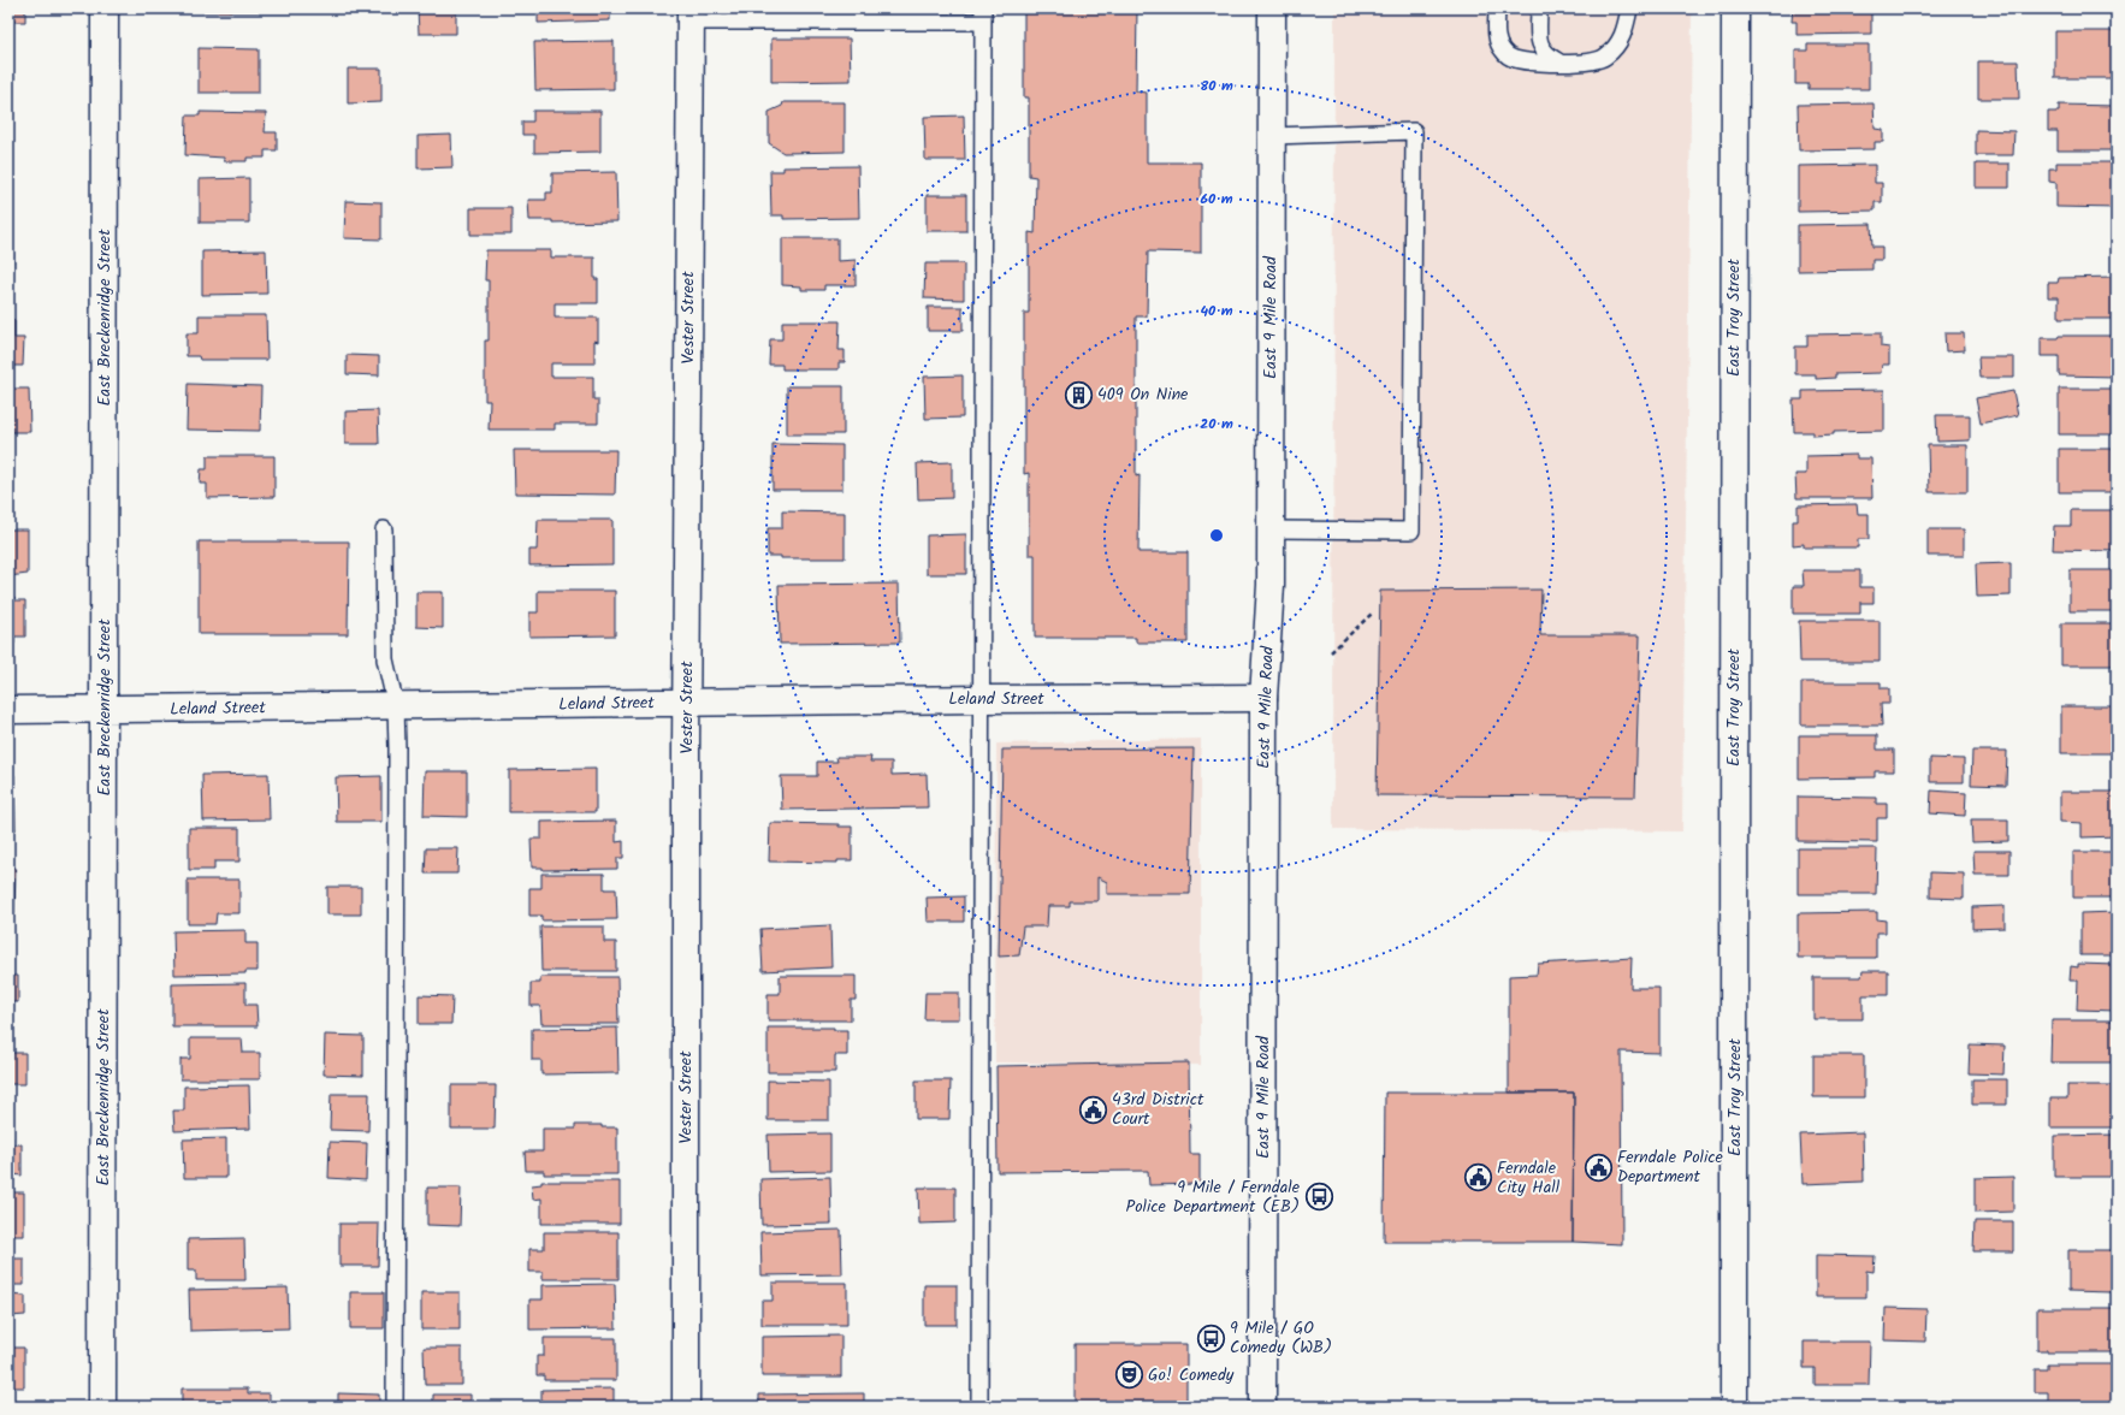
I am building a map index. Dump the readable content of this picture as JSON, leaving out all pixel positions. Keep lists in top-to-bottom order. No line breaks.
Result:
{"streets":{"street":["East Breckenridge Street","Vester Street","East 9 Mile Road","East Troy Street","Leland Street"]},"crossings":[["East Breckenridge Street","Leland Street"],["Vester Street","Leland Street"],["East 9 Mile Road","Leland Street"]],"places":{"building":["409 On Nine"],"public building":["43rd District Court","Ferndale Police Department","Ferndale City Hall"],"bus stop":["9 Mile / Ferndale Police Department (EB)","9 Mile / GO Comedy (WB)"],"theatre":["Go! Comedy"]},"rings":["80 m","60 m","40 m","20 m"]}
